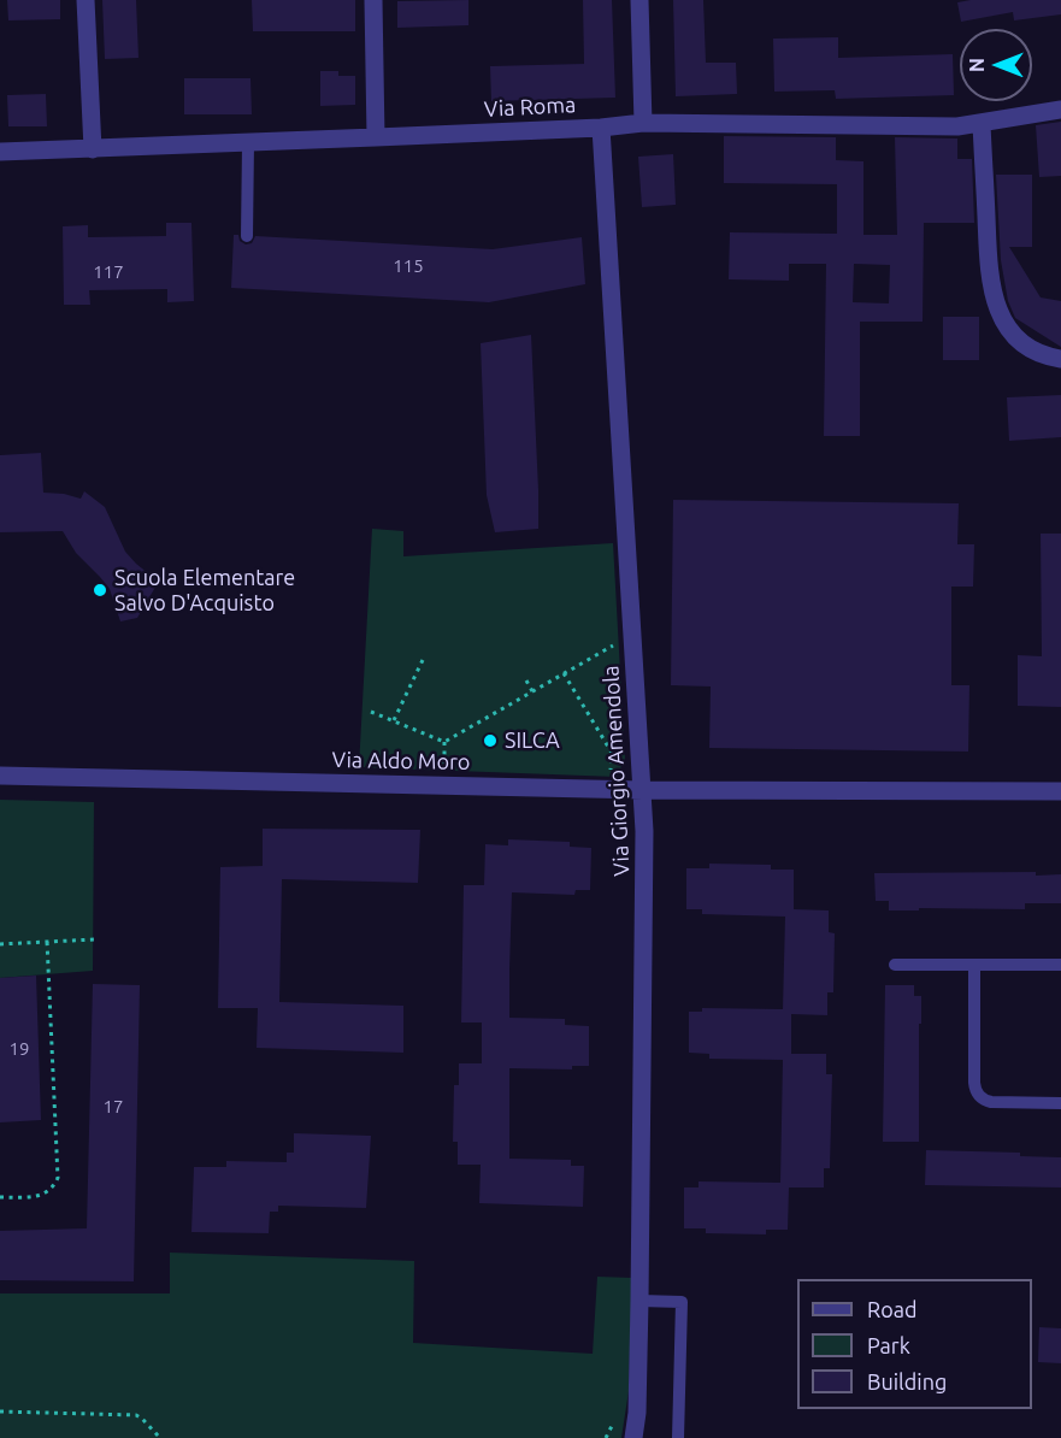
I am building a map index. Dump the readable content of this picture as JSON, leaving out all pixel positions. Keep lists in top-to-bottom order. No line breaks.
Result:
{"streets":{"street":["Via Roma","Via Aldo Moro","Via Giorgio Amendola"]},"crossings":[["Via Roma","Via Giorgio Amendola"],["Via Aldo Moro","Via Giorgio Amendola"]],"places":["Scuola Elementare Salvo D'Acquisto","SILCA"],"house_numbers":["115","117","19","17"],"legend":["Road","Park","Building"],"north":"left"}
